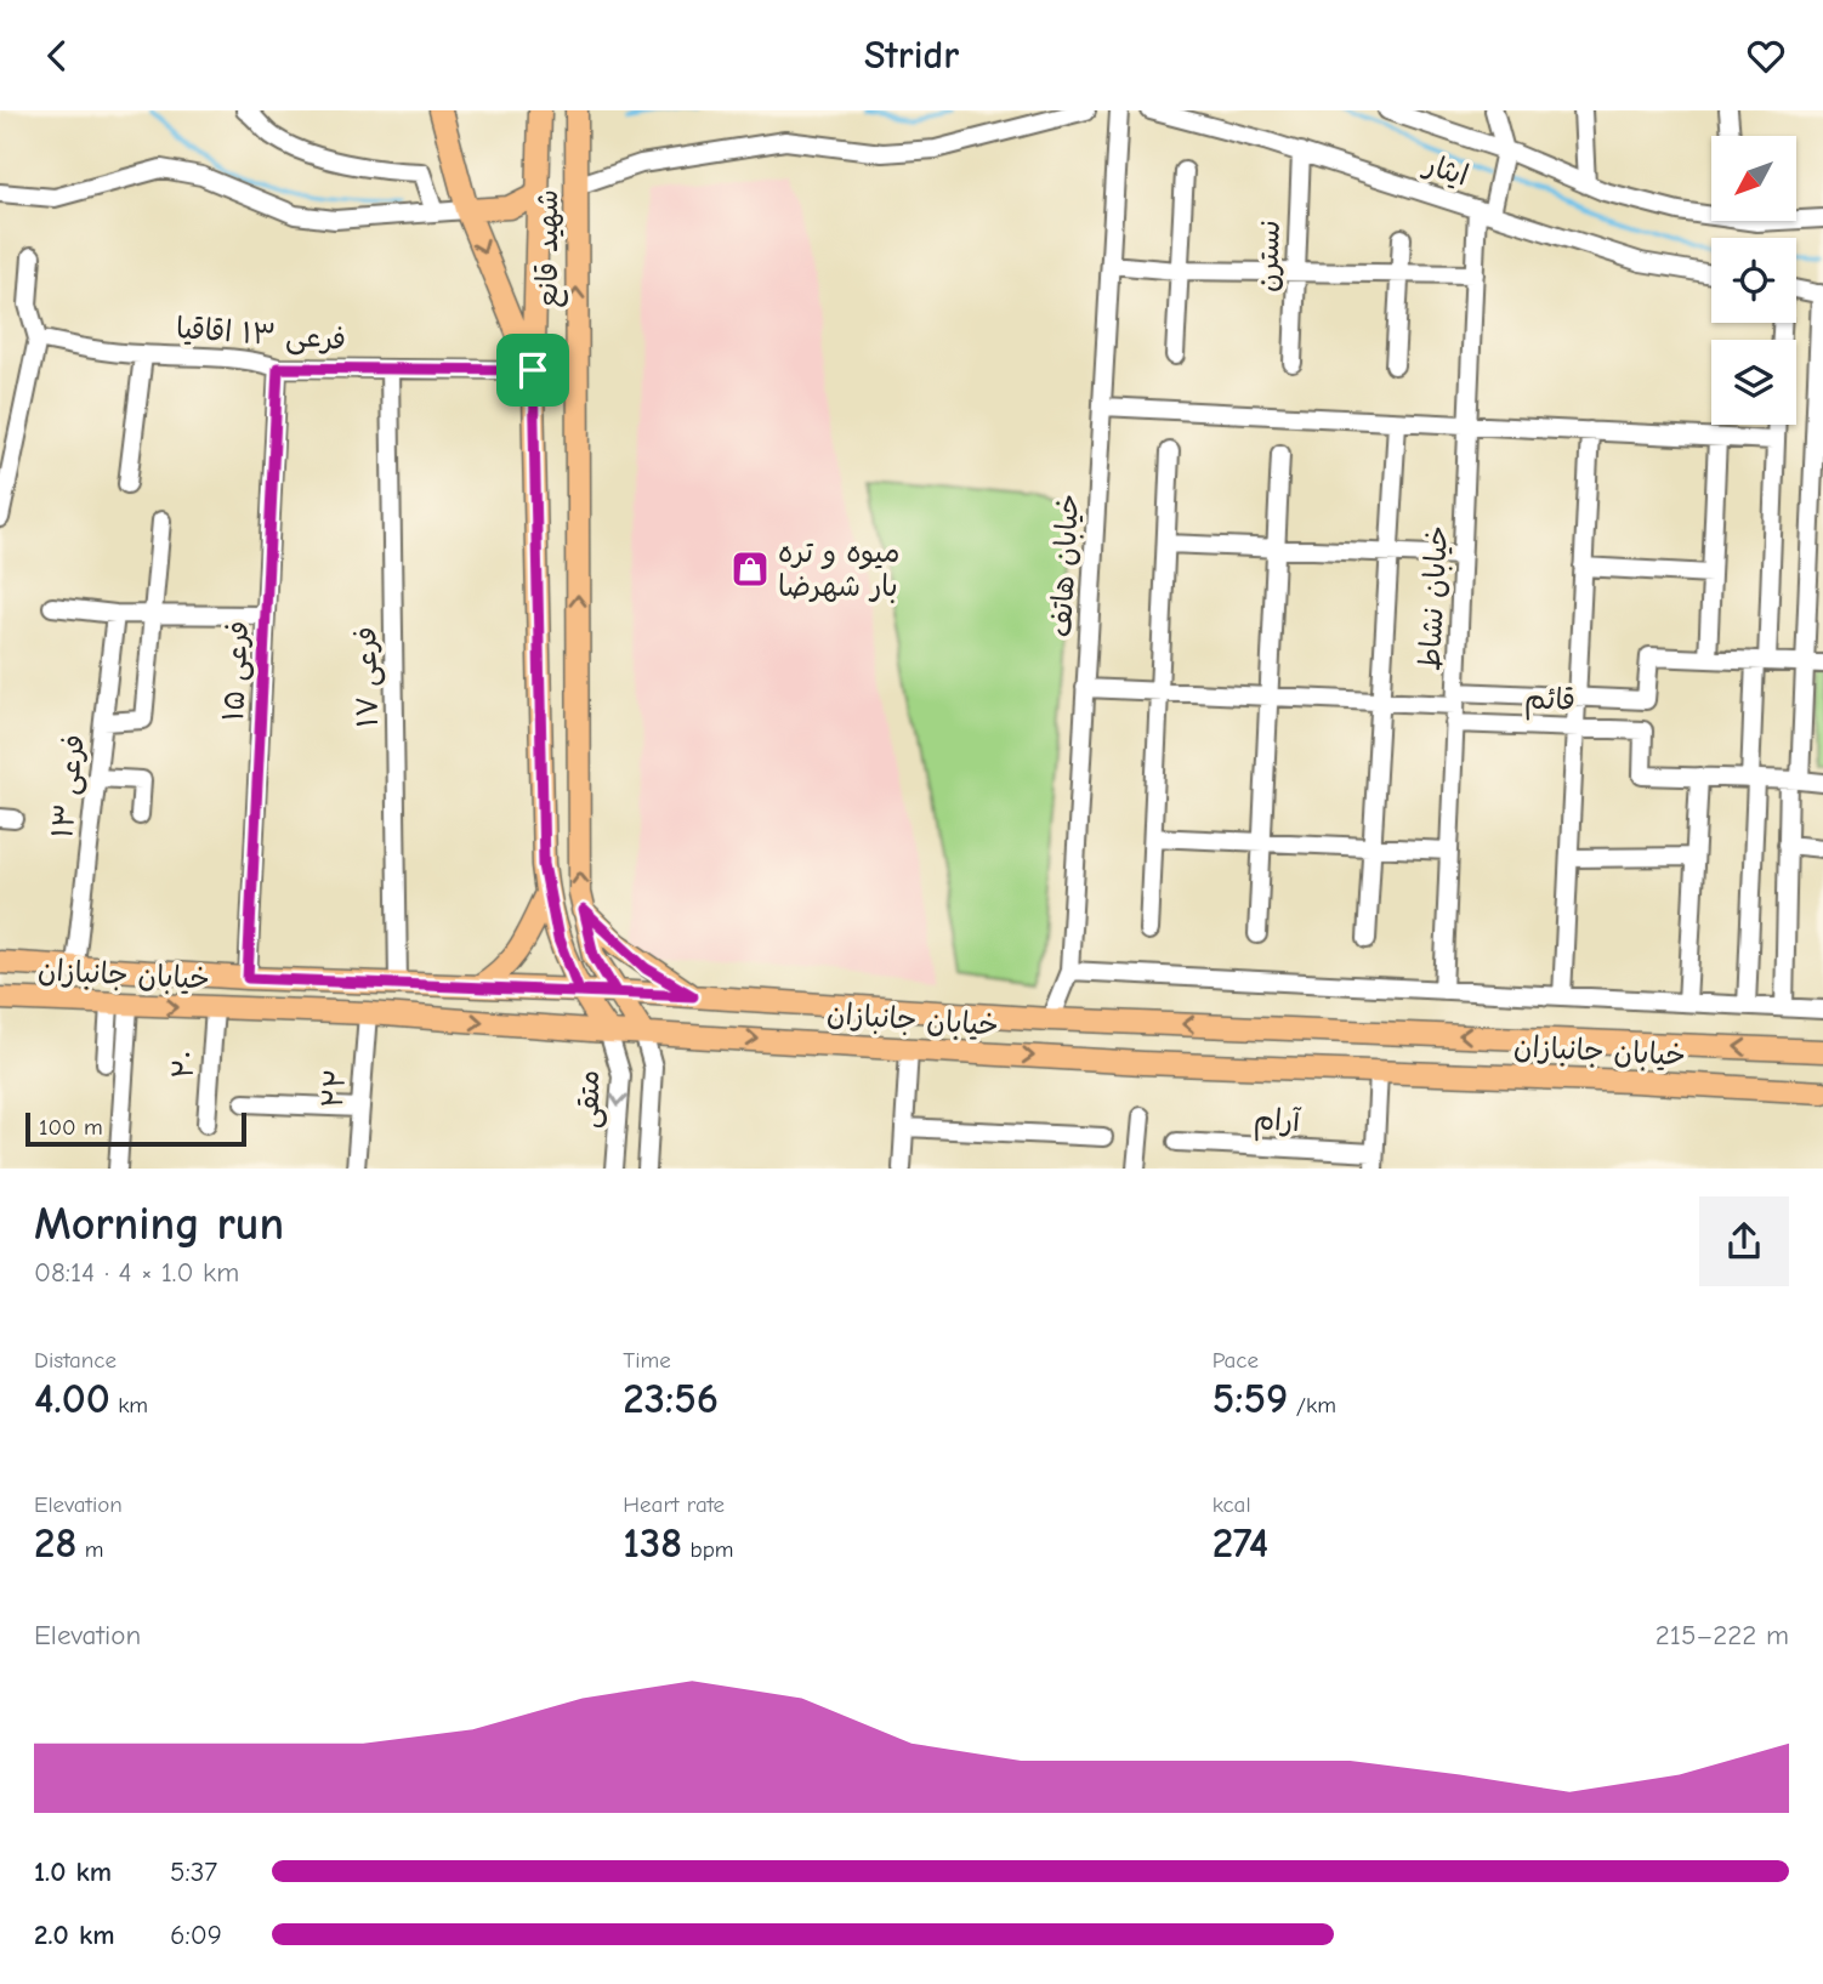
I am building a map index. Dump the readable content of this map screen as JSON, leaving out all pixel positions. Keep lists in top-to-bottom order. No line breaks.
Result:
{"streets":{"main road":["شهید قانع","خیابان جانبازان"],"street":["ایثار","نسترن","فرعی ۱۳ اقاقیا","خیابان هاتف","خیابان نشاط","فرعی ۱۵","فرعی ۱۷","قائم","فرعی ۱۳","۲۰","۲۲","متقی","آرام"]},"crossings":[["ایثار","نسترن"],["ایثار","خیابان نشاط"],["شهید قانع","فرعی ۱۳ اقاقیا"],["شهید قانع","خیابان جانبازان"],["شهید قانع","متقی"],["فرعی ۱۳ اقاقیا","فرعی ۱۵"],["فرعی ۱۳ اقاقیا","فرعی ۱۷"],["خیابان هاتف","خیابان جانبازان"],["خیابان نشاط","قائم"],["فرعی ۱۵","خیابان جانبازان"],["فرعی ۱۷","خیابان جانبازان"],["فرعی ۱۳","خیابان جانبازان"],["خیابان جانبازان","۲۰"],["خیابان جانبازان","۲۲"],["خیابان جانبازان","متقی"]],"places":{"shop":["میوه و تره بار شهرضا"]},"scale_bar":"100 m","north":"bottom left","page":{"header":"Stridr","scale":"100 m","heading":["Morning run","08:14 · 4 × 1.0 km"],"stats":[["Distance","4.00 km"],["Time","23:56"],["Pace","5:59 /km"],["Elevation","28 m"],["Heart rate","138 bpm"],["kcal","274"]],"chart":["Elevation","215–222 m"],"list":[{"name":"1.0 km","note":"5:37"},{"name":"2.0 km","note":"6:09"}]}}
